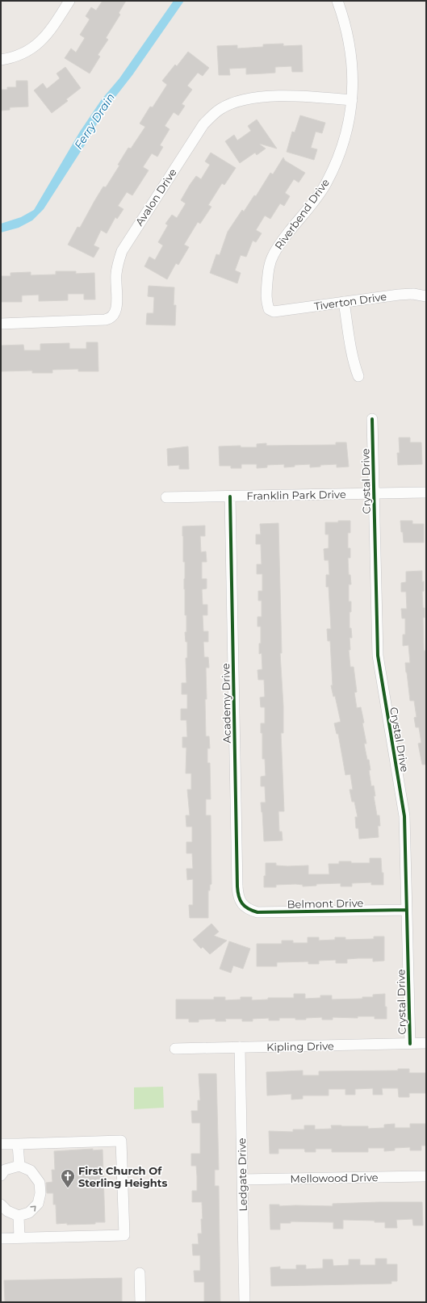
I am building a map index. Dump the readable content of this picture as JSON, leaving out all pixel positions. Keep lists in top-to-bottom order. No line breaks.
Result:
{"streets":{"street":["Avalon Drive","Riverbend Drive","Tiverton Drive","Crystal Drive","Franklin Park Drive","Academy Drive","Belmont Drive","Kipling Drive","Ledgate Drive","Mellowood Drive"]},"crossings":[["Avalon Drive","Riverbend Drive"],["Riverbend Drive","Tiverton Drive"],["Crystal Drive","Franklin Park Drive"],["Crystal Drive","Belmont Drive"],["Crystal Drive","Kipling Drive"],["Franklin Park Drive","Academy Drive"],["Academy Drive","Belmont Drive"],["Kipling Drive","Ledgate Drive"],["Ledgate Drive","Mellowood Drive"]],"water":["Ferry Drain"],"places":{"church":["First Church Of Sterling Heights"]}}
